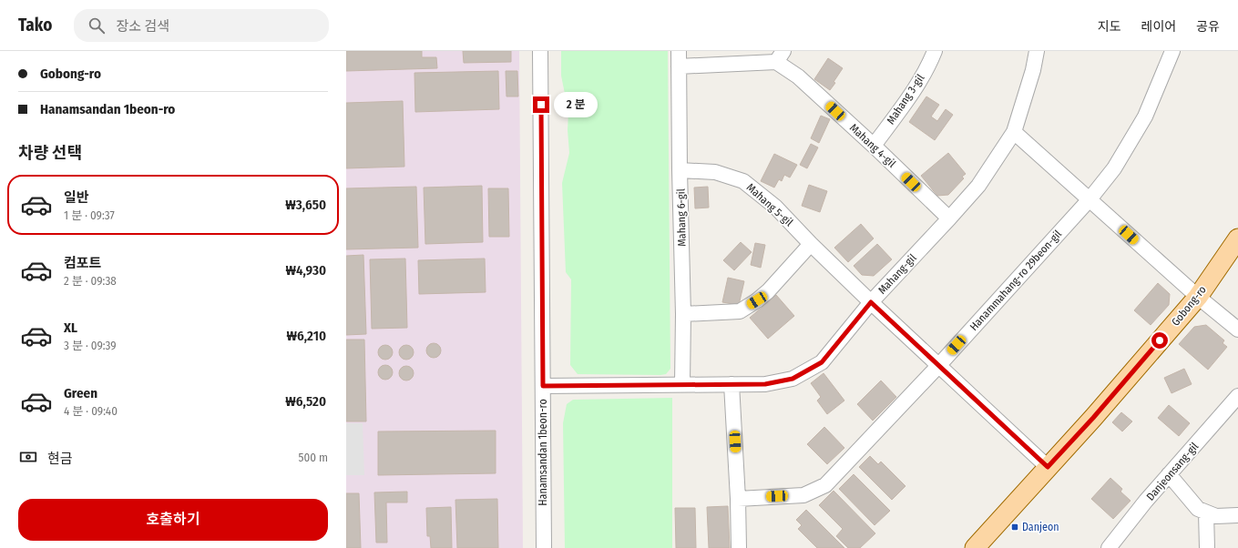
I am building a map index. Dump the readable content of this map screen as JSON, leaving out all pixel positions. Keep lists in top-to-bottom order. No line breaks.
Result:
{"streets":{"main road":["Gobong-ro"],"street":["Mahang 3-gil","Mahang 4-gil","Mahang 5-gil","Mahang 6-gil","Mahang-gil","Hanammahang-ro 29beon-gil","Hanamsandan 1beon-ro","Danjeonsang-gil"]},"crossings":[["Mahang 3-gil","Mahang 4-gil"],["Mahang 4-gil","Mahang 6-gil"],["Mahang 4-gil","Mahang-gil"],["Mahang 5-gil","Mahang 6-gil"],["Mahang 5-gil","Mahang-gil"],["Mahang 5-gil","Hanammahang-ro 29beon-gil"],["Mahang 5-gil","Gobong-ro"],["Mahang 6-gil","Mahang-gil"],["Mahang-gil","Hanamsandan 1beon-ro"]],"places":{"transit":["Danjeon"]},"page":{"header":"Tako","search":"장소 검색","nav":["지도","레이어","공유"],"banner":["Gobong-ro","Hanamsandan 1beon-ro"],"bubble":"2 분","heading":"차량 선택","list":[{"name":"일반","note":"1 분 · 09:37","value":"₩3,650"},{"name":"컴포트","note":"2 분 · 09:38","value":"₩4,930"},{"name":"XL","note":"3 분 · 09:39","value":"₩6,210"},{"name":"Green","note":"4 분 · 09:40","value":"₩6,520"}],"pay":["현금","500 m"],"buttons":"호출하기"}}
